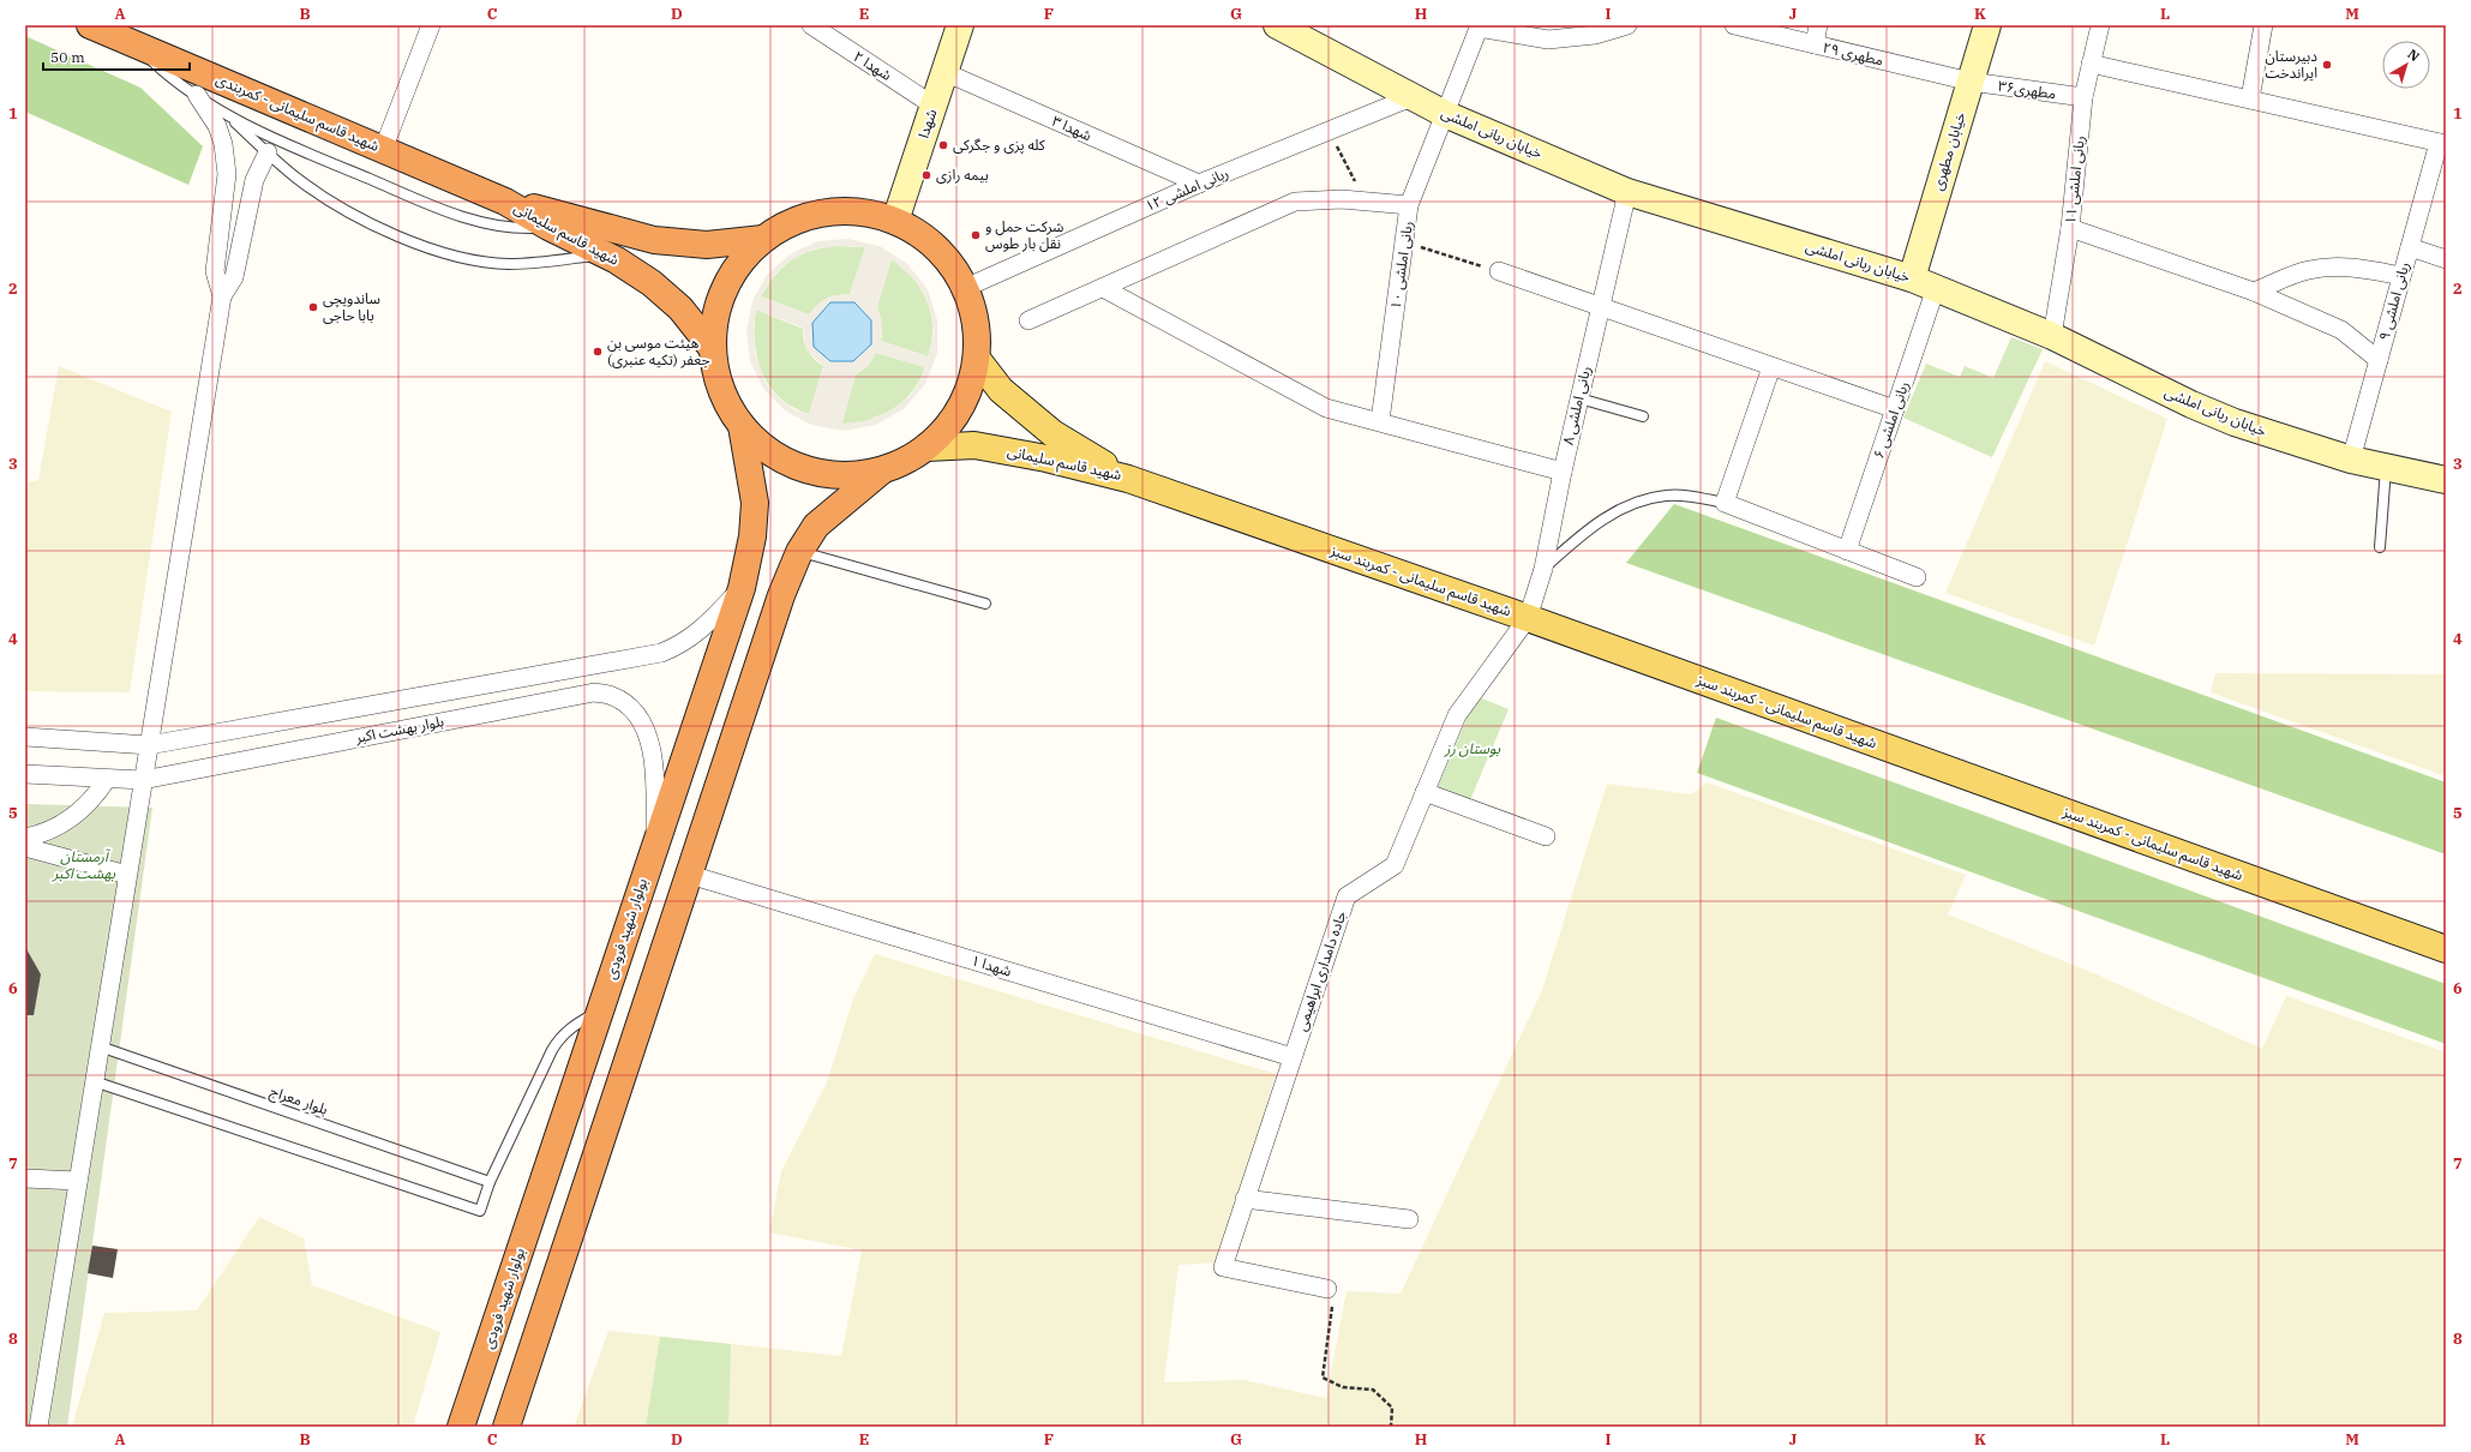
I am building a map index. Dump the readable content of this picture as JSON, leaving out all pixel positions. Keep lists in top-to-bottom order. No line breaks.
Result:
{"streets":{"highway":["شهید قاسم سلیمانی - کمربندی","شهید قاسم سلیمانی","بولوار شهید فرودی"],"main road":["شهید قاسم سلیمانی - کمربند سبز"],"street":["مطهری ۲۹","شهدا ۲","مطهری۳۶","شهدا","شهدا ۳","خیابان ربانی املشی","خیابان مطهری","ربانی املشی ۱۱","ربانی املشی ۱۲","ربانی املشی ۱۰","ربانی املشی ۹","ربانی املشی ۸","ربانی املشی ۶","بلوار بهشت اکبر","شهدا ۱","جاده دامداری ابراهیمی"],"lane":["بلوار معراج"]},"crossings":[["مطهری ۲۹","مطهری۳۶"],["مطهری ۲۹","خیابان مطهری"],["شهدا ۲","شهدا"],["مطهری۳۶","خیابان مطهری"],["مطهری۳۶","ربانی املشی ۱۱"],["شهید قاسم سلیمانی - کمربندی","شهید قاسم سلیمانی"],["شهدا","شهدا ۳"],["شهدا ۳","ربانی املشی ۱۲"],["خیابان ربانی املشی","خیابان مطهری"],["خیابان ربانی املشی","ربانی املشی ۱۱"],["خیابان ربانی املشی","ربانی املشی ۱۲"],["خیابان ربانی املشی","ربانی املشی ۱۰"],["خیابان ربانی املشی","ربانی املشی ۹"],["خیابان ربانی املشی","ربانی املشی ۸"],["خیابان ربانی املشی","ربانی املشی ۶"],["شهید قاسم سلیمانی","شهید قاسم سلیمانی - کمربند سبز"],["ربانی املشی ۸","شهید قاسم سلیمانی - کمربند سبز"],["ربانی املشی ۸","جاده دامداری ابراهیمی"],["شهید قاسم سلیمانی - کمربند سبز","جاده دامداری ابراهیمی"],["بلوار بهشت اکبر","بولوار شهید فرودی"],["شهدا ۱","جاده دامداری ابراهیمی"]],"parks":["بوستان رز","آرمستان بهشت اکبر"],"places":["دبیرستان ایراندخت","کله پزی و جگرکی","بیمه رازی","شرکت حمل و نقل بار طوس","ساندویچی بابا حاجی","هيئت موسی بن جعفر (تکیه عنبری)"],"scale_bar":"50 m","north":"top right","grid":{"columns":["A","B","C","D","E","F","G","H","I","J","K","L","M"],"rows":["1","2","3","4","5","6","7","8"]}}
